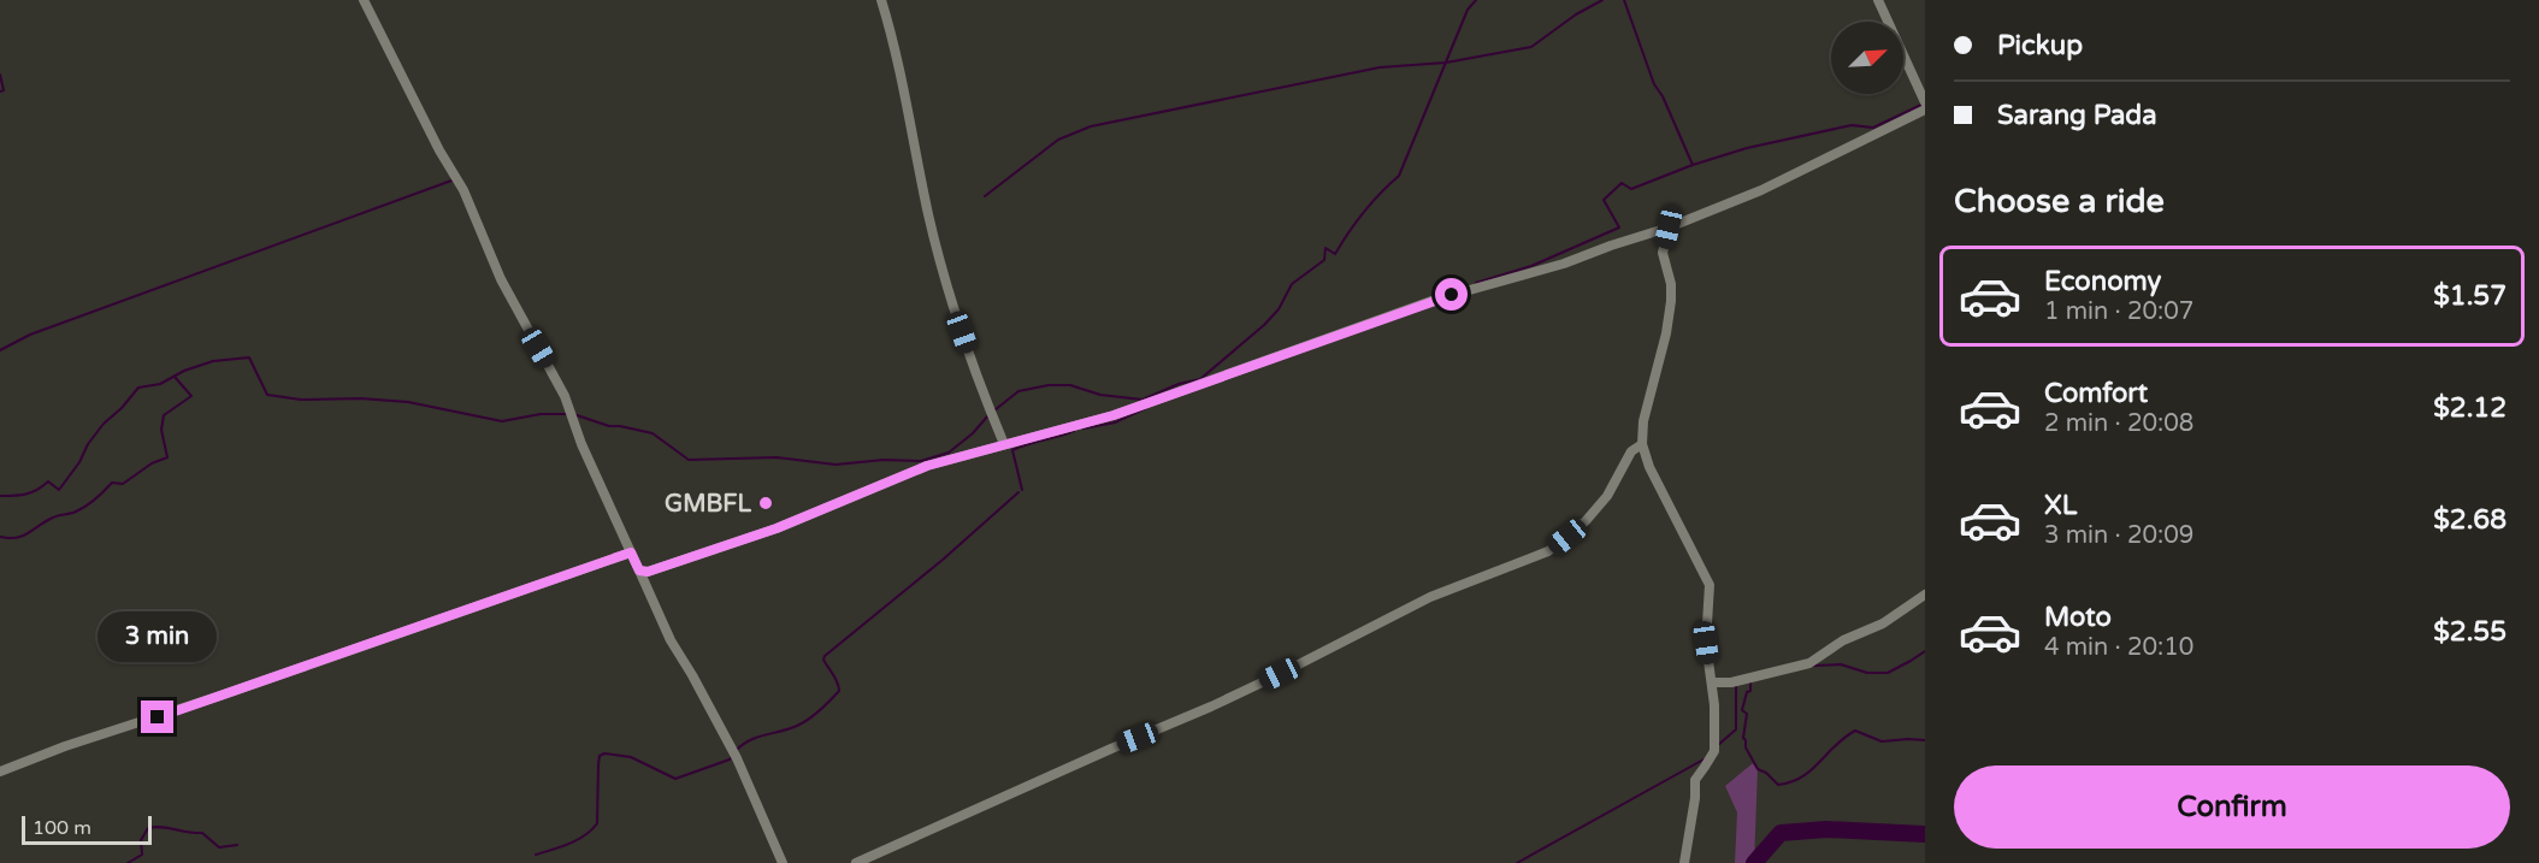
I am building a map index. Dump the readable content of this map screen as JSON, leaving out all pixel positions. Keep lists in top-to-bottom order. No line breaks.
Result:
{"places":["GMBFL"],"scale_bar":"100 m","north":"top right","page":{"banner":["Pickup","Sarang Pada"],"heading":"Choose a ride","list":[{"name":"Economy","note":"1 min · 20:07","value":"$1.57"},{"name":"Comfort","note":"2 min · 20:08","value":"$2.12"},{"name":"XL","note":"3 min · 20:09","value":"$2.68"},{"name":"Moto","note":"4 min · 20:10","value":"$2.55"}],"bubble":"3 min","buttons":"Confirm","scale":"100 m"}}
